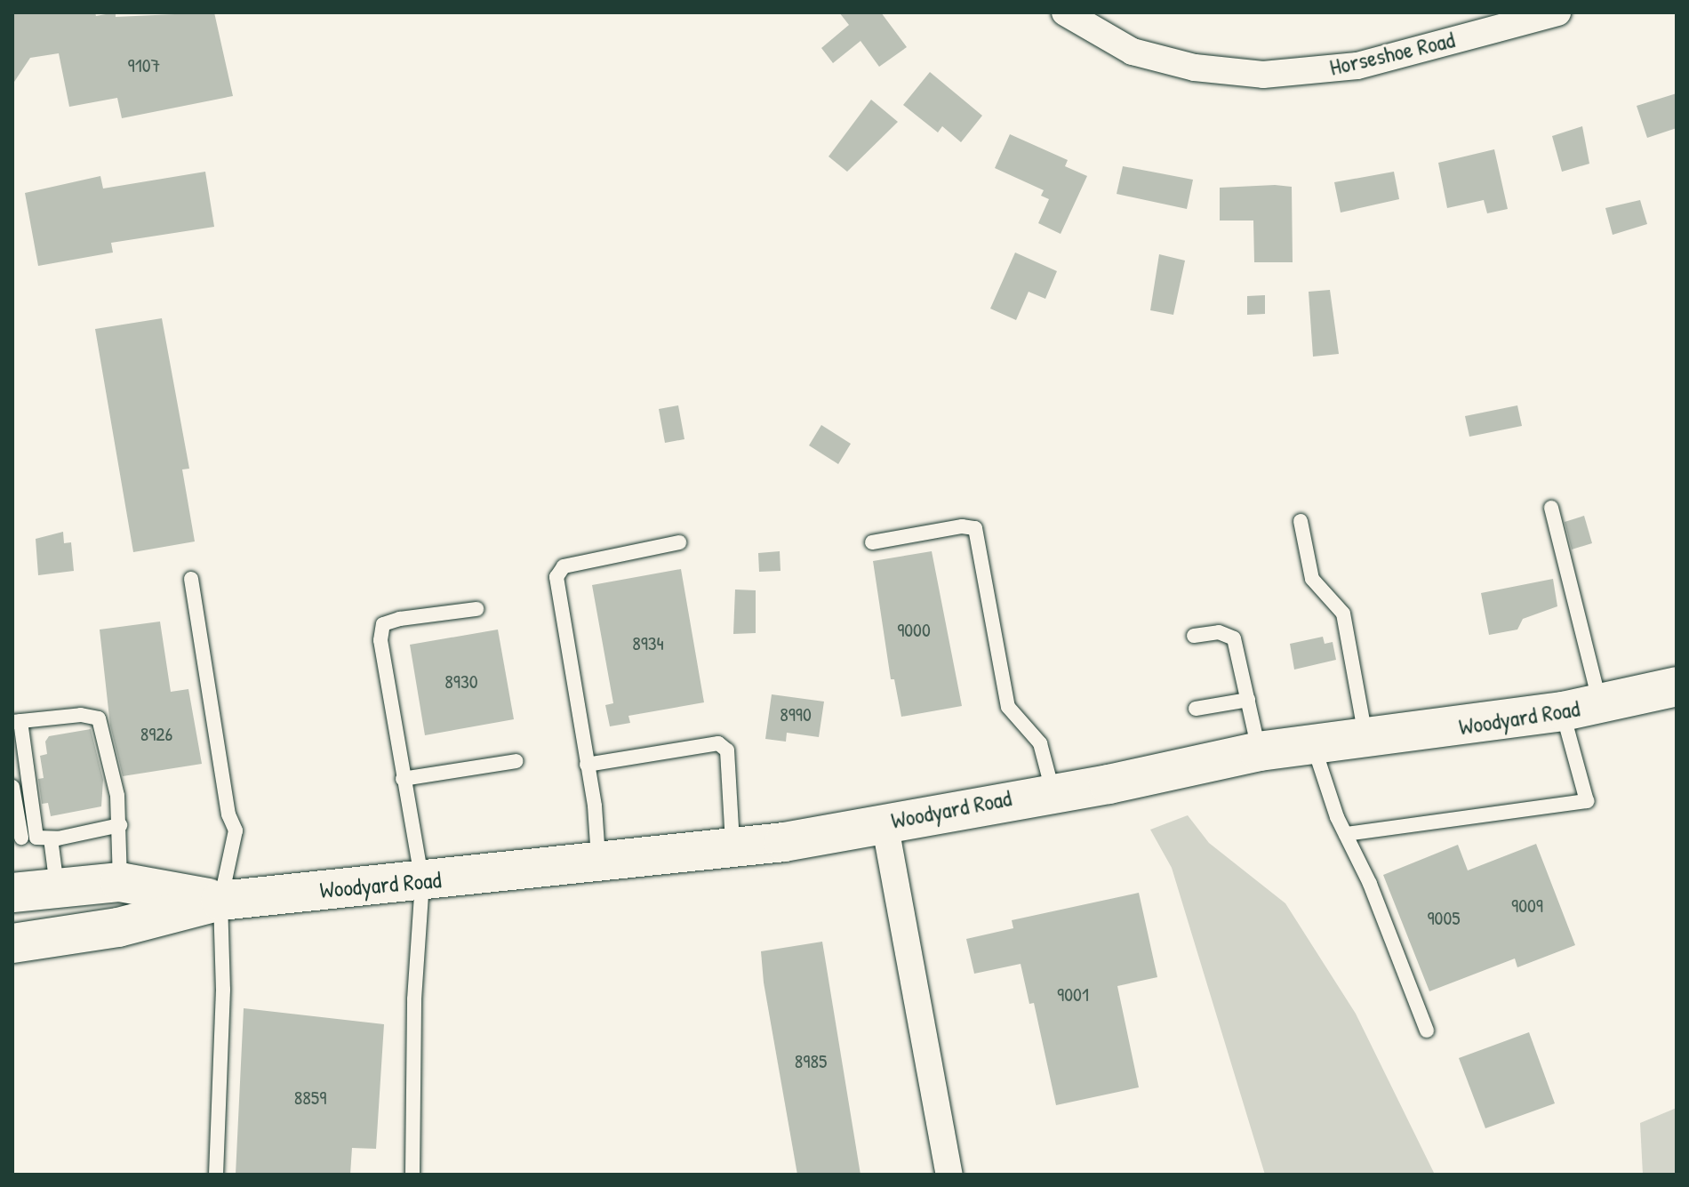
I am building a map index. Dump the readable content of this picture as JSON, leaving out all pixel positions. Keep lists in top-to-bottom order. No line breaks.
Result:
{"streets":{"main road":["Woodyard Road"],"street":["Horseshoe Road"]},"house_numbers":["9107","9000","8934","8930","8990","8926","9009","9005","9001","8985","8859"]}
